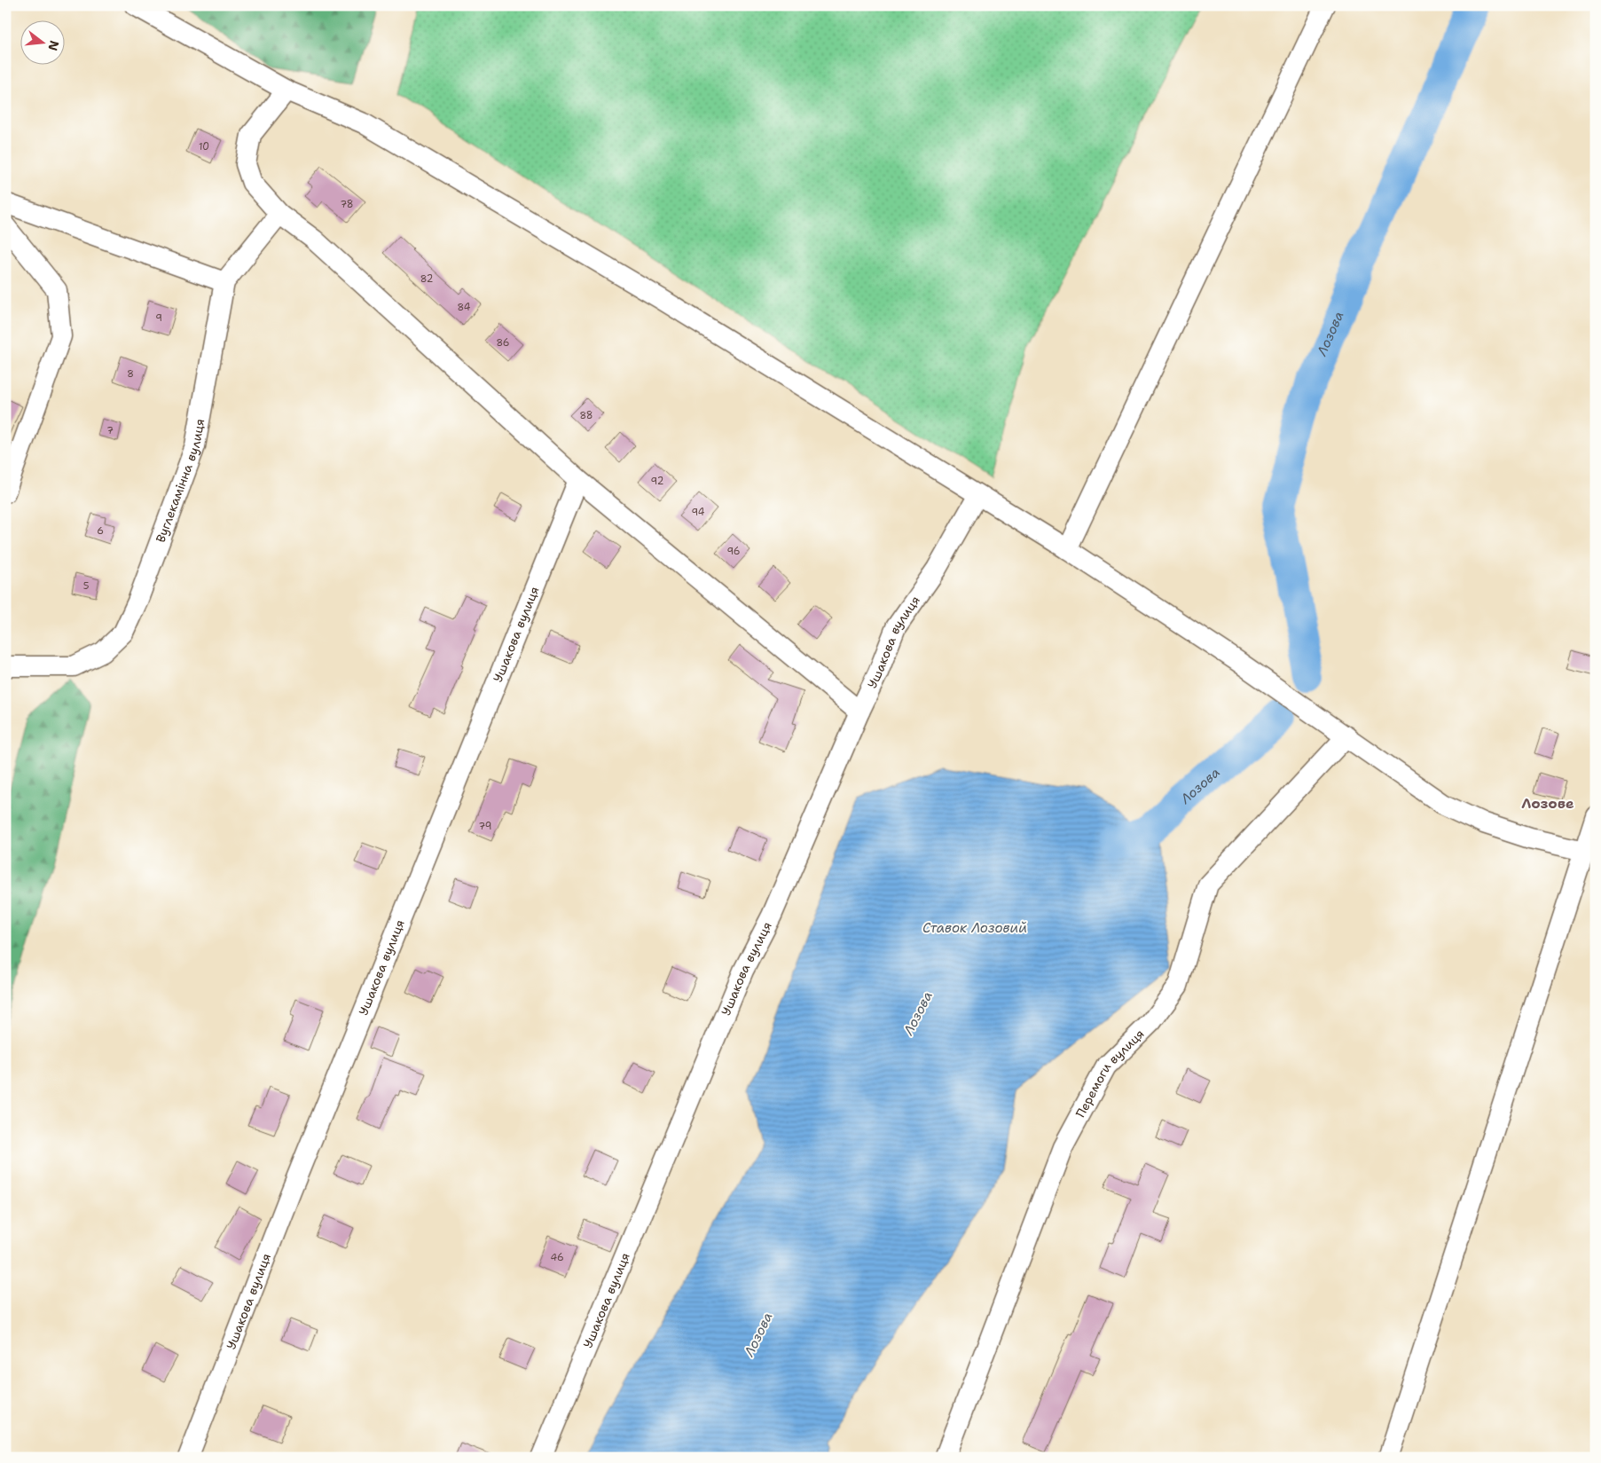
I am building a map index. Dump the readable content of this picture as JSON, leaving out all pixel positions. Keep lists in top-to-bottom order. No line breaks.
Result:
{"streets":{"street":["Вуглекамінна вулиця","Ушакова вулиця","Перемоги вулиця"]},"districts":["Лозове"],"water":["Лозова","Ставок Лозовий"],"house_numbers":["10","78","82","84","9","86","8","88","7","92","94","6","96","5","79","46"],"north":"right"}
